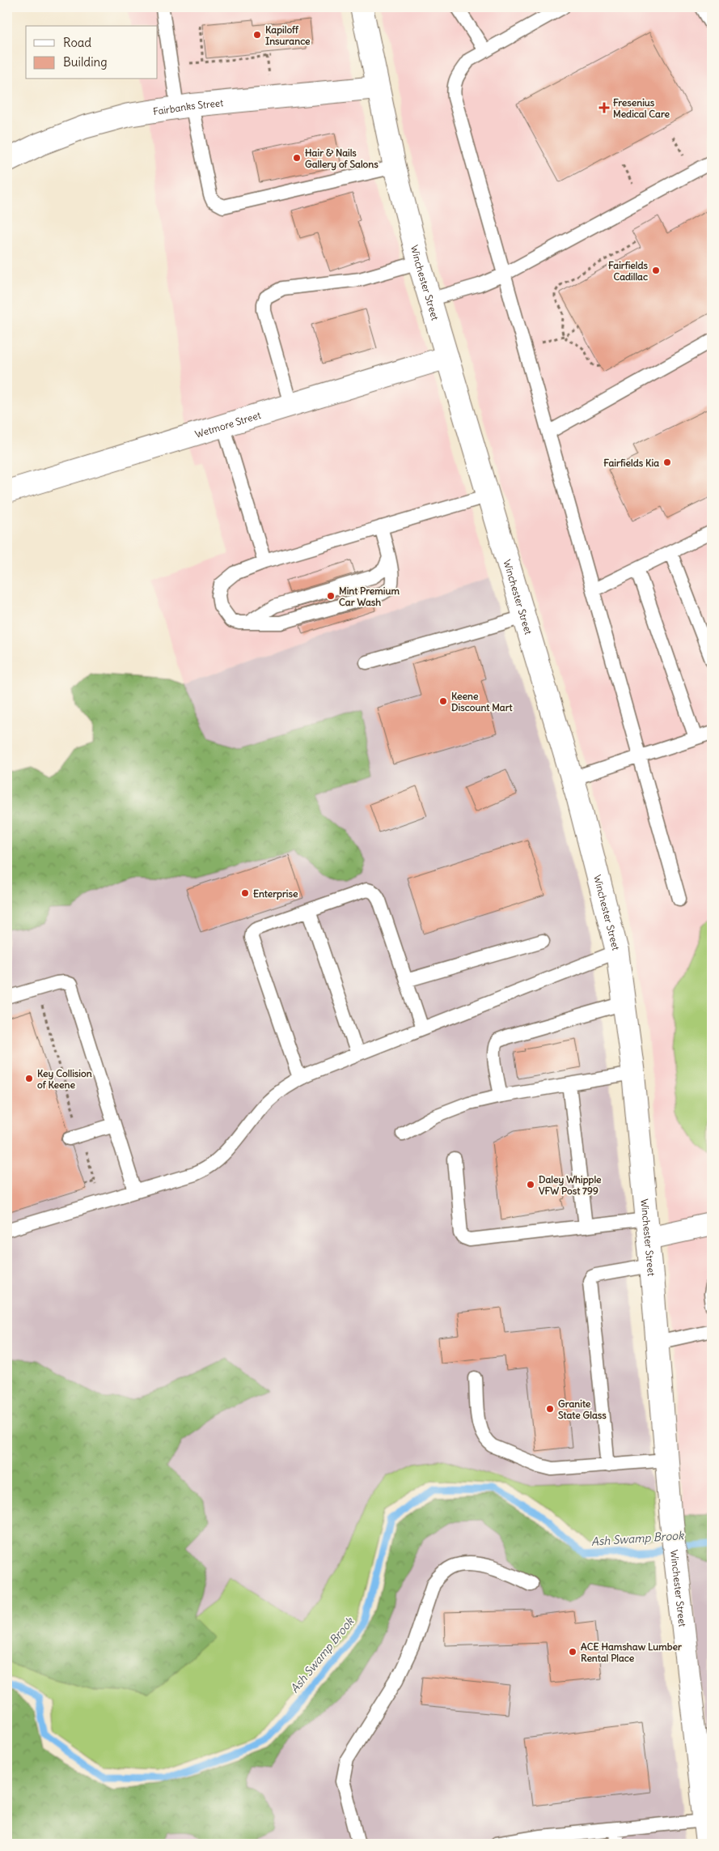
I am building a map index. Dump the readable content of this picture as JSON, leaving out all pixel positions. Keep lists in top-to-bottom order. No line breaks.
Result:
{"streets":{"main road":["Fairbanks Street","Winchester Street","Wetmore Street"]},"crossings":[["Fairbanks Street","Winchester Street"],["Winchester Street","Wetmore Street"]],"water":["Ash Swamp Brook"],"places":{"other":["Kapiloff Insurance","Hair & Nails Gallery of Salons","Fairfields Cadillac","Fairfields Kia","Mint Premium Car Wash","Keene Discount Mart","Enterprise","Key Collision of Keene","Daley Whipple VFW Post 799","Granite State Glass","ACE Hamshaw Lumber Rental Place"],"health":["Fresenius Medical Care"]},"legend":["Road","Building"]}
